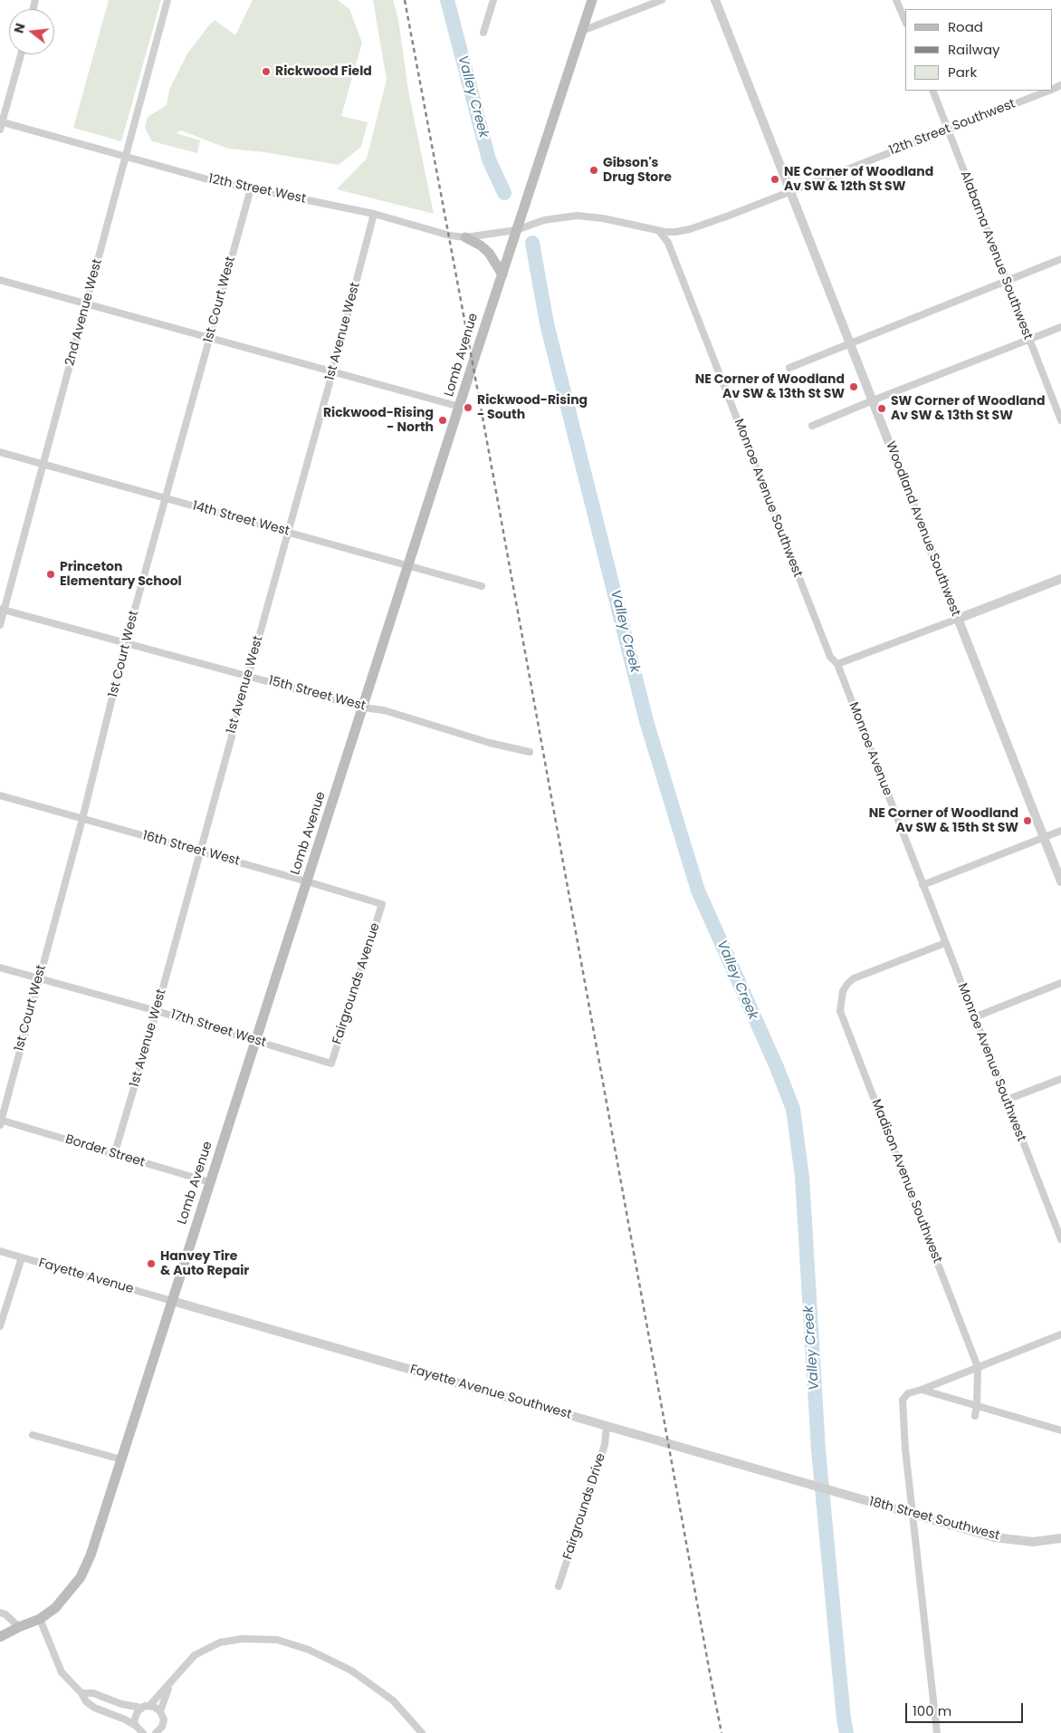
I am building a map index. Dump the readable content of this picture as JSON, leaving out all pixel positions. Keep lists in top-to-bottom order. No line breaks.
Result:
{"streets":{"main road":["Lomb Avenue"],"street":["12th Street Southwest","12th Street West","Alabama Avenue Southwest","1st Court West","2nd Avenue West","1st Avenue West","Monroe Avenue Southwest","14th Street West","Woodland Avenue Southwest","15th Street West","Monroe Avenue","16th Street West","Fairgrounds Avenue","17th Street West","Border Street","Madison Avenue Southwest","Fayette Avenue","Fayette Avenue Southwest","Fairgrounds Drive","18th Street Southwest"]},"crossings":[["12th Street Southwest","12th Street West"],["12th Street Southwest","Alabama Avenue Southwest"],["12th Street Southwest","Lomb Avenue"],["12th Street Southwest","Monroe Avenue Southwest"],["12th Street Southwest","Woodland Avenue Southwest"],["12th Street West","1st Court West"],["12th Street West","2nd Avenue West"],["12th Street West","1st Avenue West"],["12th Street West","Lomb Avenue"],["1st Court West","14th Street West"],["1st Court West","15th Street West"],["1st Court West","16th Street West"],["1st Court West","17th Street West"],["1st Court West","Border Street"],["2nd Avenue West","14th Street West"],["2nd Avenue West","15th Street West"],["1st Avenue West","14th Street West"],["1st Avenue West","15th Street West"],["1st Avenue West","16th Street West"],["1st Avenue West","17th Street West"],["1st Avenue West","Border Street"],["Lomb Avenue","14th Street West"],["Lomb Avenue","15th Street West"],["Lomb Avenue","16th Street West"],["Lomb Avenue","17th Street West"],["Lomb Avenue","Border Street"],["Lomb Avenue","Fayette Avenue"],["Lomb Avenue","Fayette Avenue Southwest"],["Monroe Avenue Southwest","Monroe Avenue"],["Monroe Avenue Southwest","Madison Avenue Southwest"],["16th Street West","Fairgrounds Avenue"],["Fairgrounds Avenue","17th Street West"],["Fayette Avenue","Fayette Avenue Southwest"],["Fayette Avenue Southwest","Fairgrounds Drive"],["Fayette Avenue Southwest","18th Street Southwest"]],"water":["Valley Creek"],"places":["Rickwood Field","Gibson's Drug Store","NE Corner of Woodland Av SW & 12th St SW","NE Corner of Woodland Av SW & 13th St SW","Rickwood-Rising - South","SW Corner of Woodland Av SW & 13th St SW","Rickwood-Rising - North","Princeton Elementary School","NE Corner of Woodland Av SW & 15th St SW","Hanvey Tire & Auto Repair"],"legend":["Road","Railway","Park"],"scale_bar":"100 m","north":"left"}
